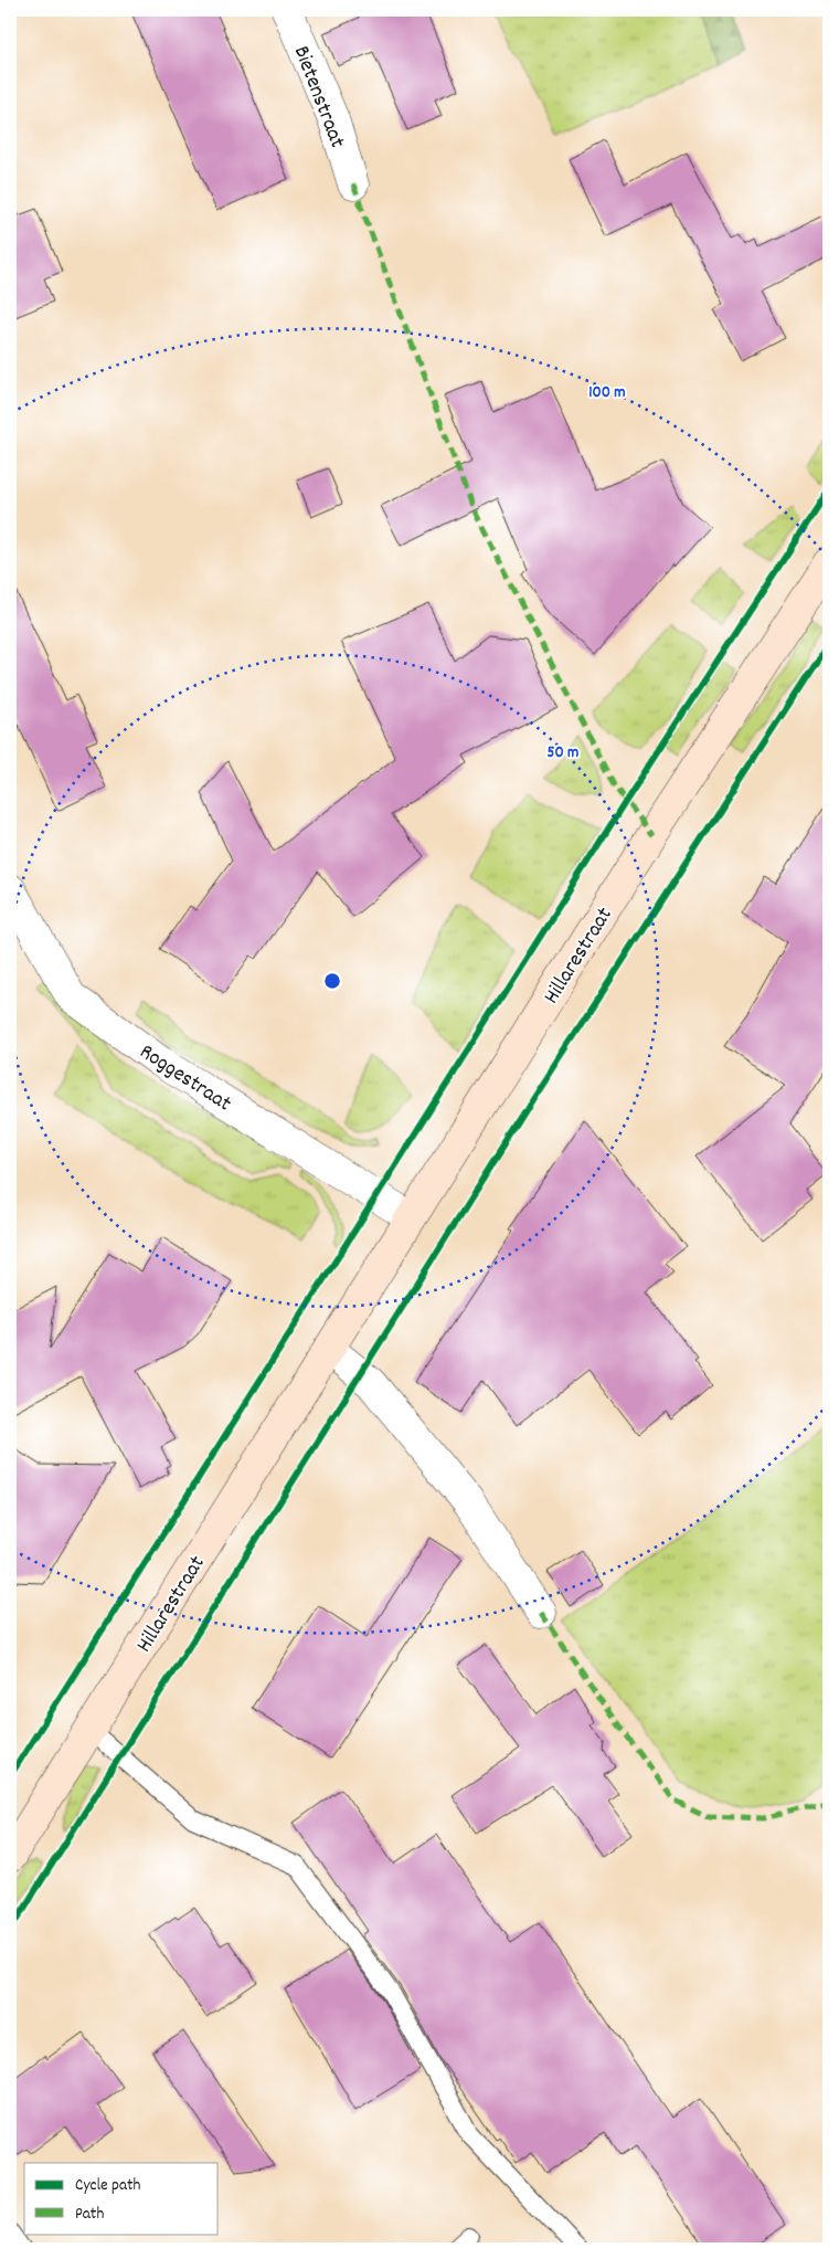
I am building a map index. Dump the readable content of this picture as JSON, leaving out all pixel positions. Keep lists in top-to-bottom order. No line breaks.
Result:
{"streets":{"main road":["Hillarestraat"],"street":["Bietenstraat","Roggestraat"]},"crossings":[["Hillarestraat","Roggestraat"]],"legend":["Cycle path","Path"],"rings":["100 m","50 m"]}
